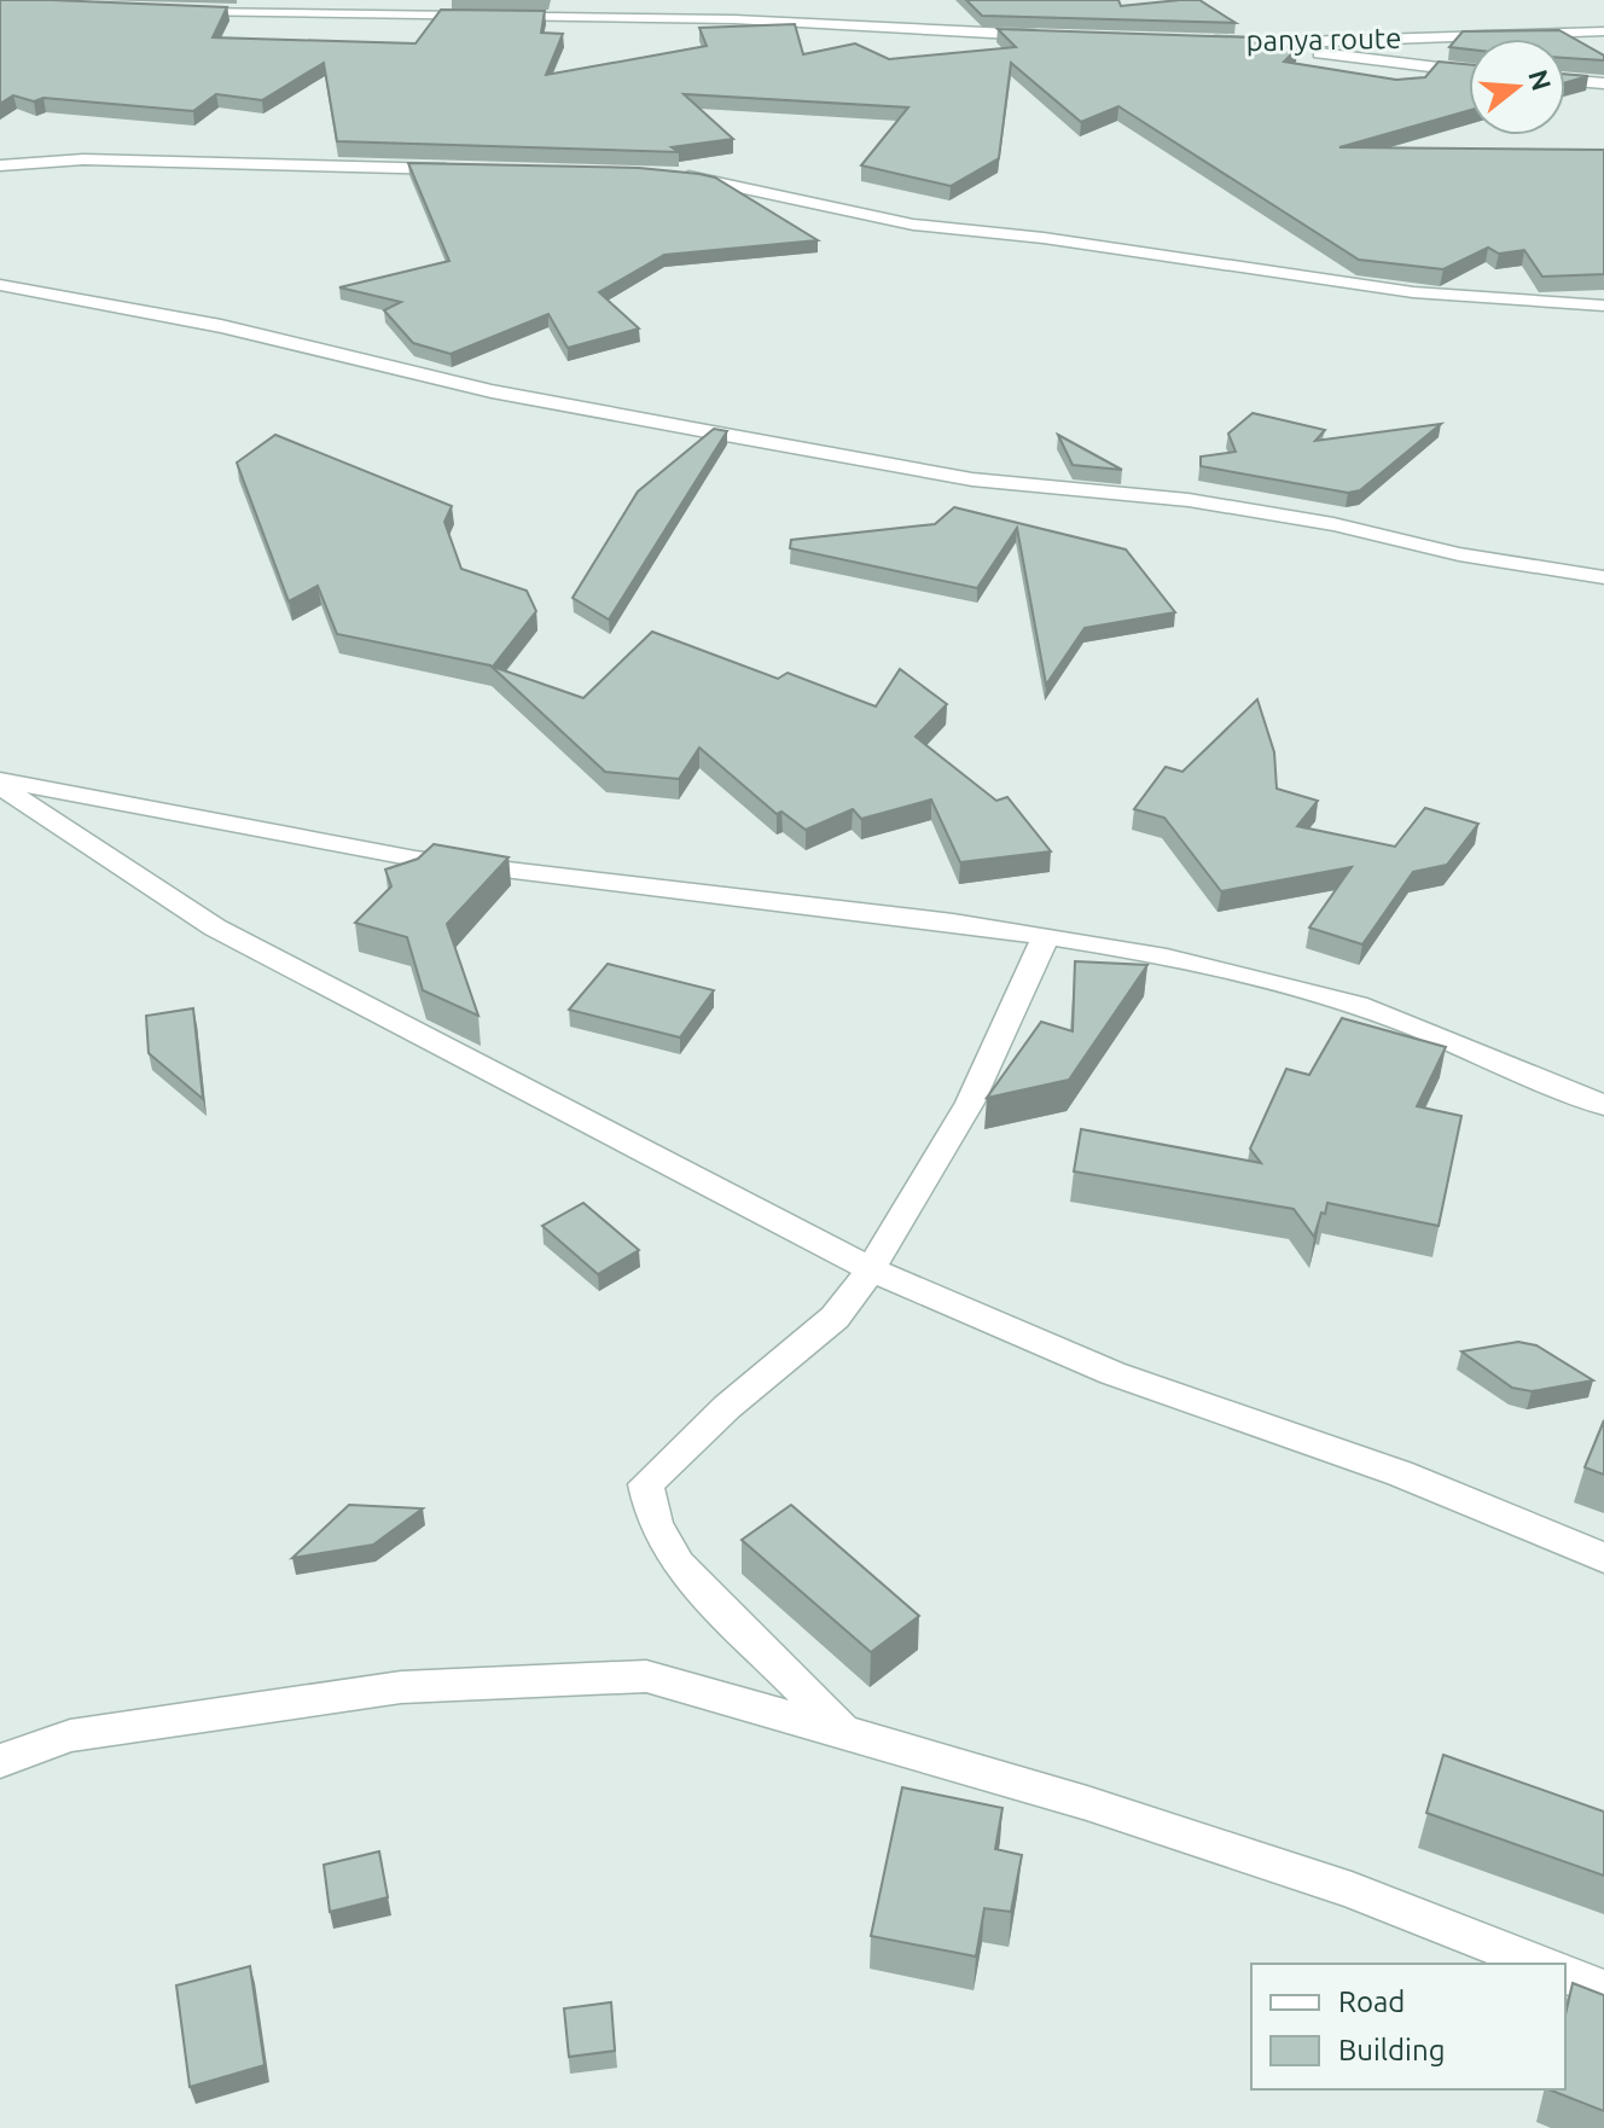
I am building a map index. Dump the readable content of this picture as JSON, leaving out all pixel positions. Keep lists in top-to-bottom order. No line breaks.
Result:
{"streets":{"street":["panya route"]},"legend":["Road","Building"],"north":"right"}
